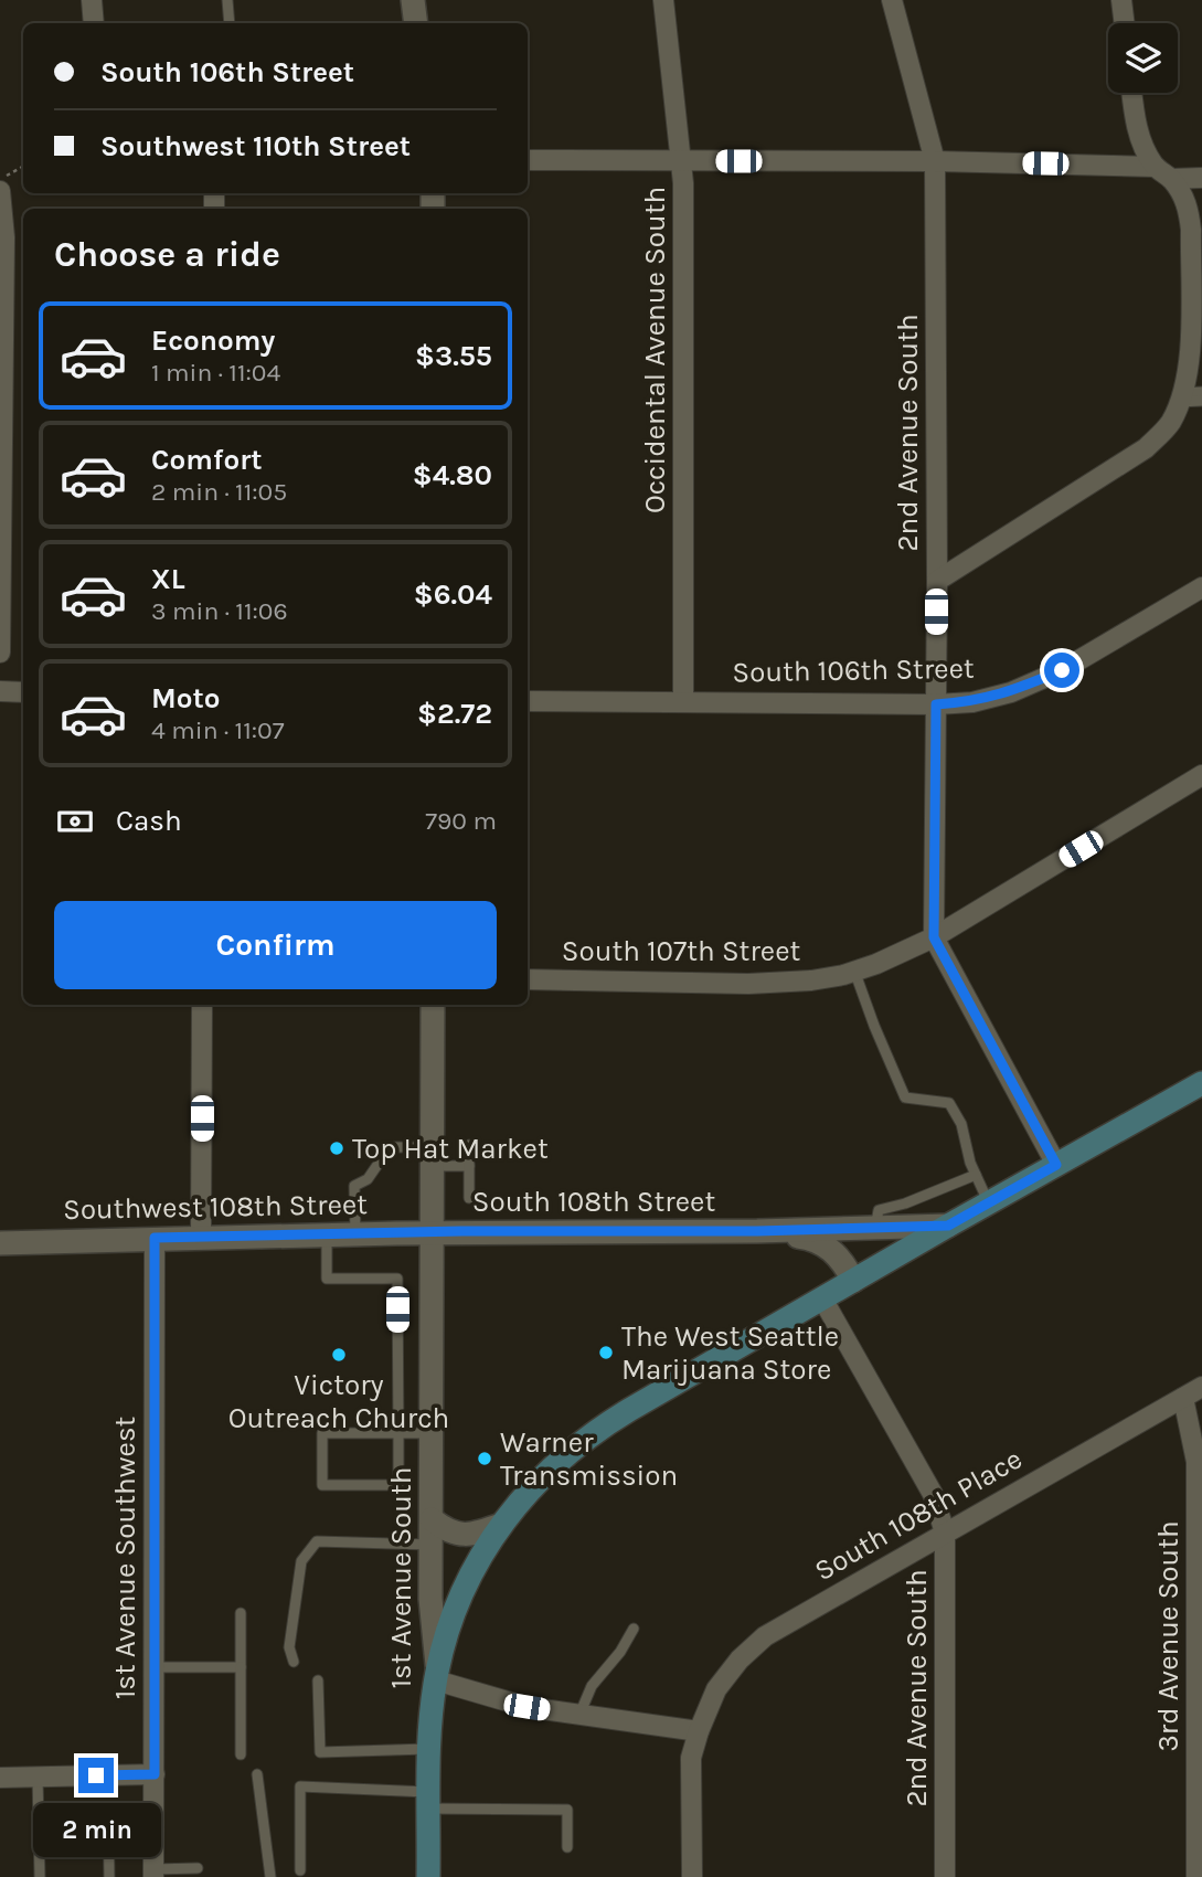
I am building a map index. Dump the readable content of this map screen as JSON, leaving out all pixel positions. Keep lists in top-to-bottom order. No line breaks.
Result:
{"streets":{"main road":["1st Avenue South"],"street":["Occidental Avenue South","2nd Avenue South","South 106th Street","South 107th Street","South 108th Street","Southwest 108th Street","South 108th Place","1st Avenue Southwest","3rd Avenue South"]},"crossings":[["Occidental Avenue South","South 106th Street"],["2nd Avenue South","South 106th Street"],["2nd Avenue South","South 107th Street"],["2nd Avenue South","South 108th Place"],["South 108th Street","Southwest 108th Street"],["South 108th Street","1st Avenue South"],["Southwest 108th Street","1st Avenue Southwest"],["Southwest 108th Street","1st Avenue South"],["South 108th Place","3rd Avenue South"]],"places":["Top Hat Market","The West Seattle Marijuana Store","Victory Outreach Church","Warner Transmission"],"page":{"banner":["South 106th Street","Southwest 110th Street"],"heading":"Choose a ride","list":[{"name":"Economy","note":"1 min · 11:04","value":"$3.55"},{"name":"Comfort","note":"2 min · 11:05","value":"$4.80"},{"name":"XL","note":"3 min · 11:06","value":"$6.04"},{"name":"Moto","note":"4 min · 11:07","value":"$2.72"}],"pay":["Cash","790 m"],"buttons":"Confirm","bubble":"2 min"}}
